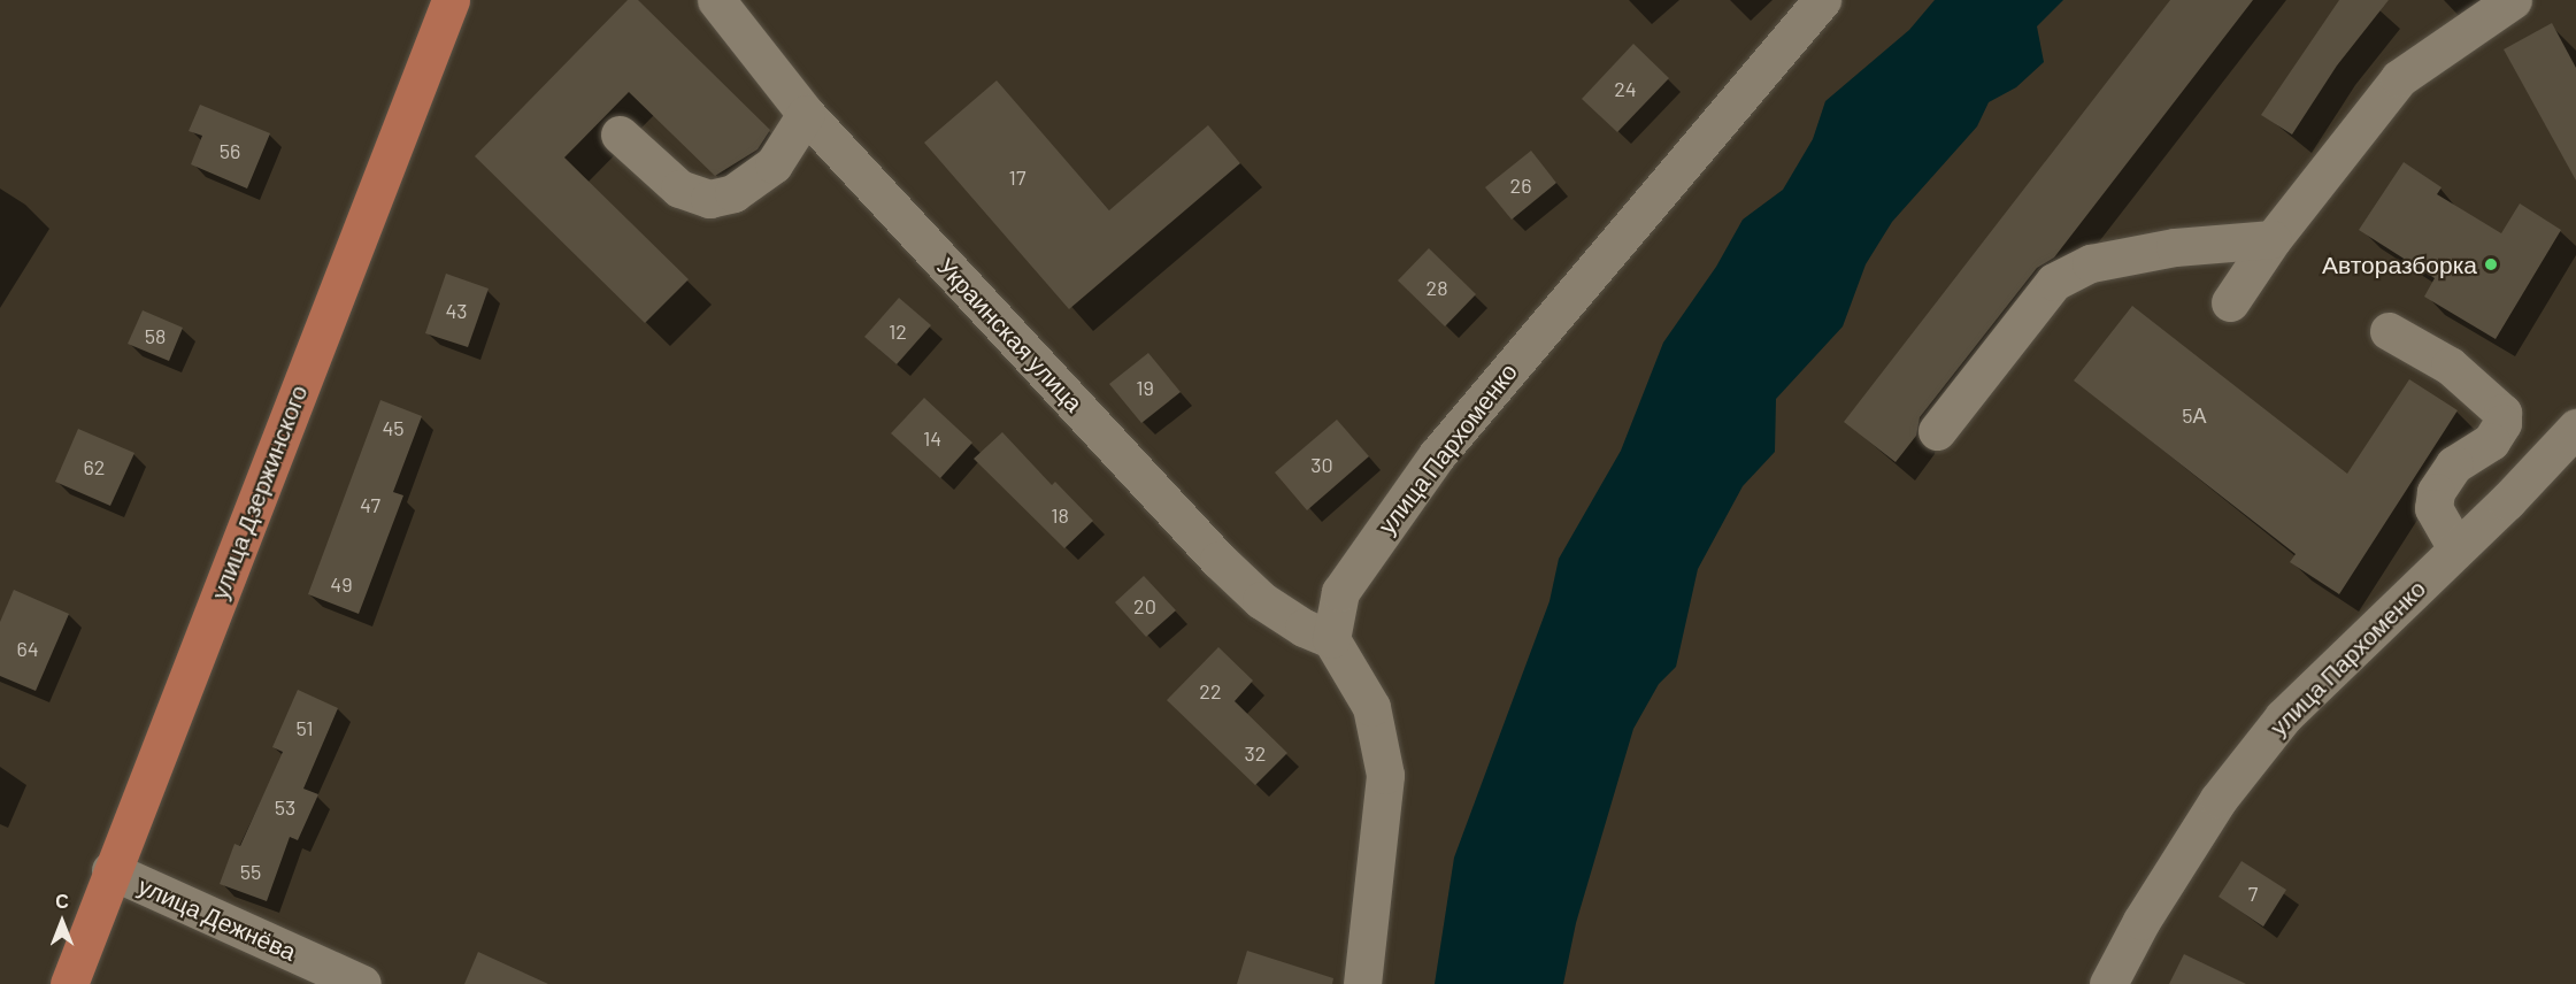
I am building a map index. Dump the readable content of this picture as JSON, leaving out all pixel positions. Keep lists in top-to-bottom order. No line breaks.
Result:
{"streets":{"main road":["улица Дзержинского"],"street":["Украинская улица","улица Пархоменко","улица Дежнёва"]},"crossings":[["Украинская улица","улица Пархоменко"],["улица Дзержинского","улица Дежнёва"]],"places":["Авторазборка"],"house_numbers":["24","56","17","26","28","43","12","58","19","5А","45","14","30","62","47","18","49","20","64","22","51","32","53","55","7"],"north":"top"}
